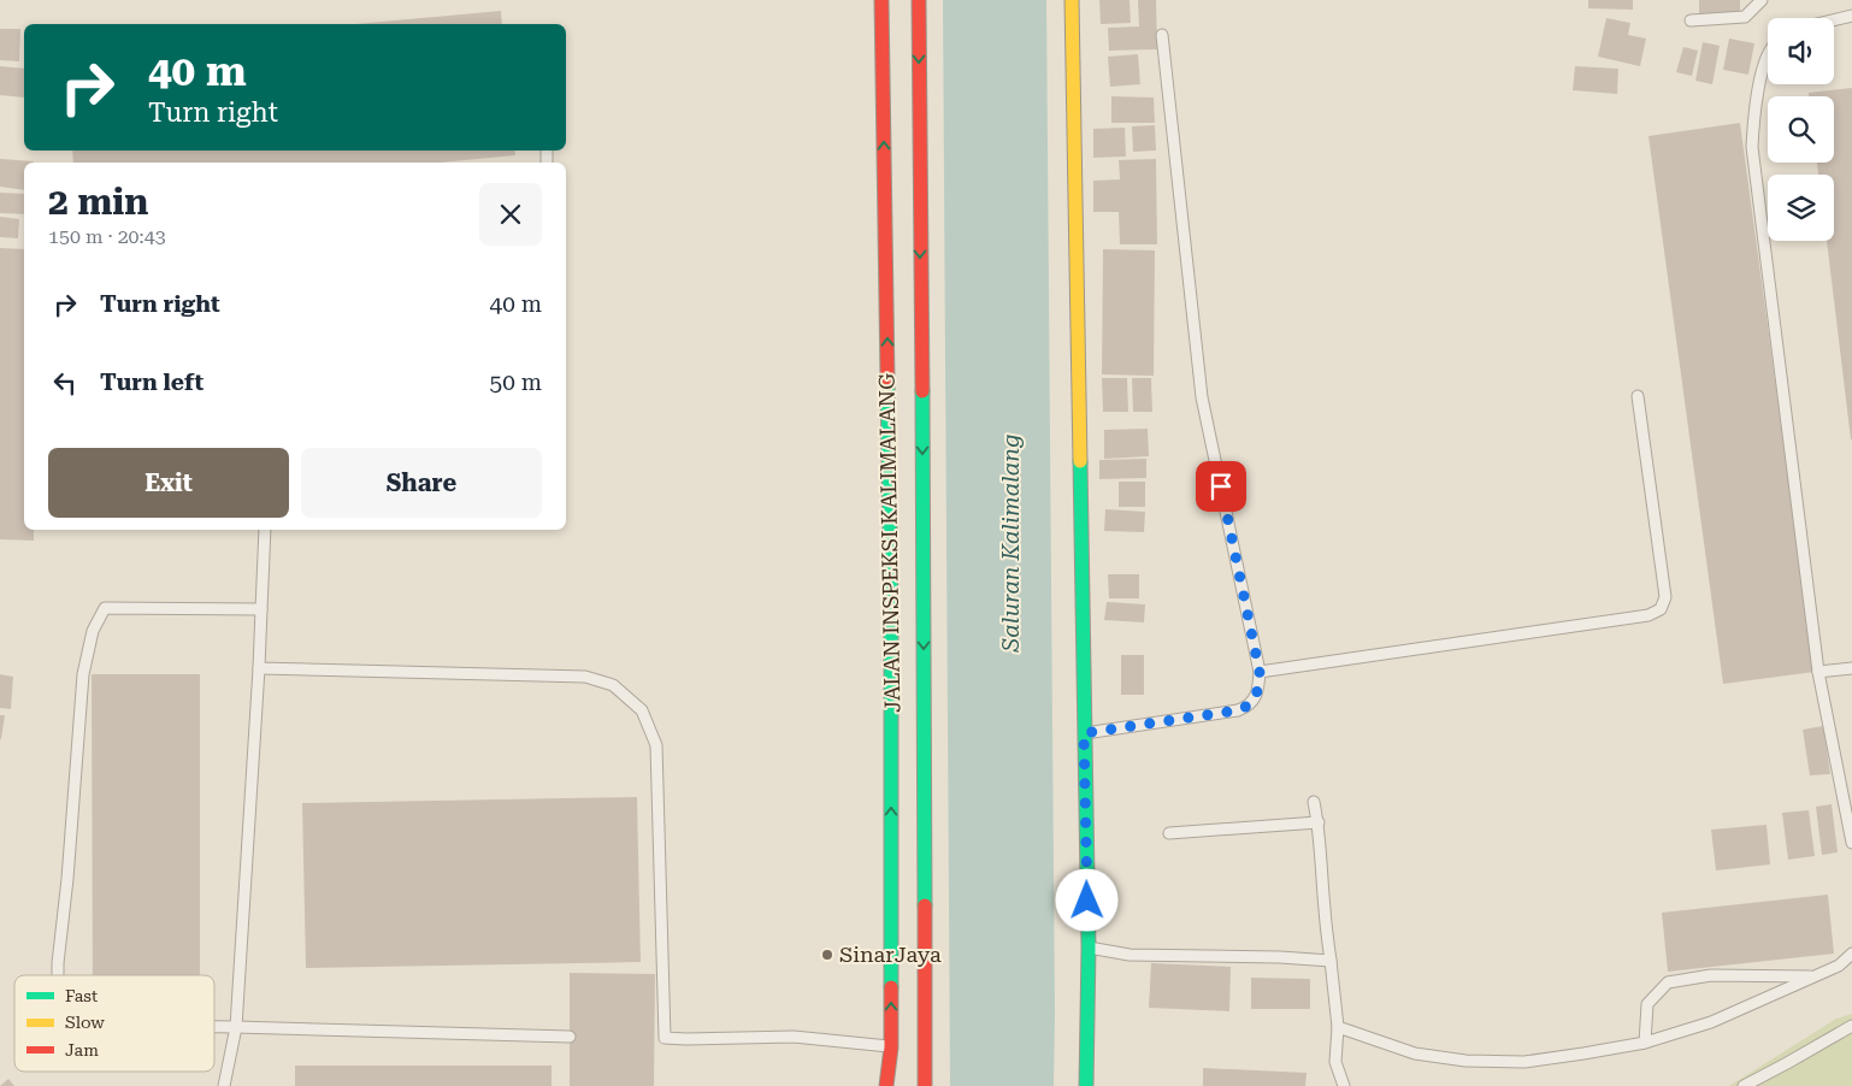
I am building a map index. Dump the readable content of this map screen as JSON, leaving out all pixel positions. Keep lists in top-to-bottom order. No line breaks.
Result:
{"streets":{"main road":["JALAN INSPEKSI KALIMALANG"]},"water":["Saluran Kalimalang"],"places":["SinarJaya"],"legend":["Fast","Slow","Jam"],"page":{"turn":["40 m","Turn right"],"heading":["2 min","150 m · 20:43"],"list":[{"name":"Turn right","value":"40 m"},{"name":"Turn left","value":"50 m"}],"buttons":["Exit","Share"]}}
